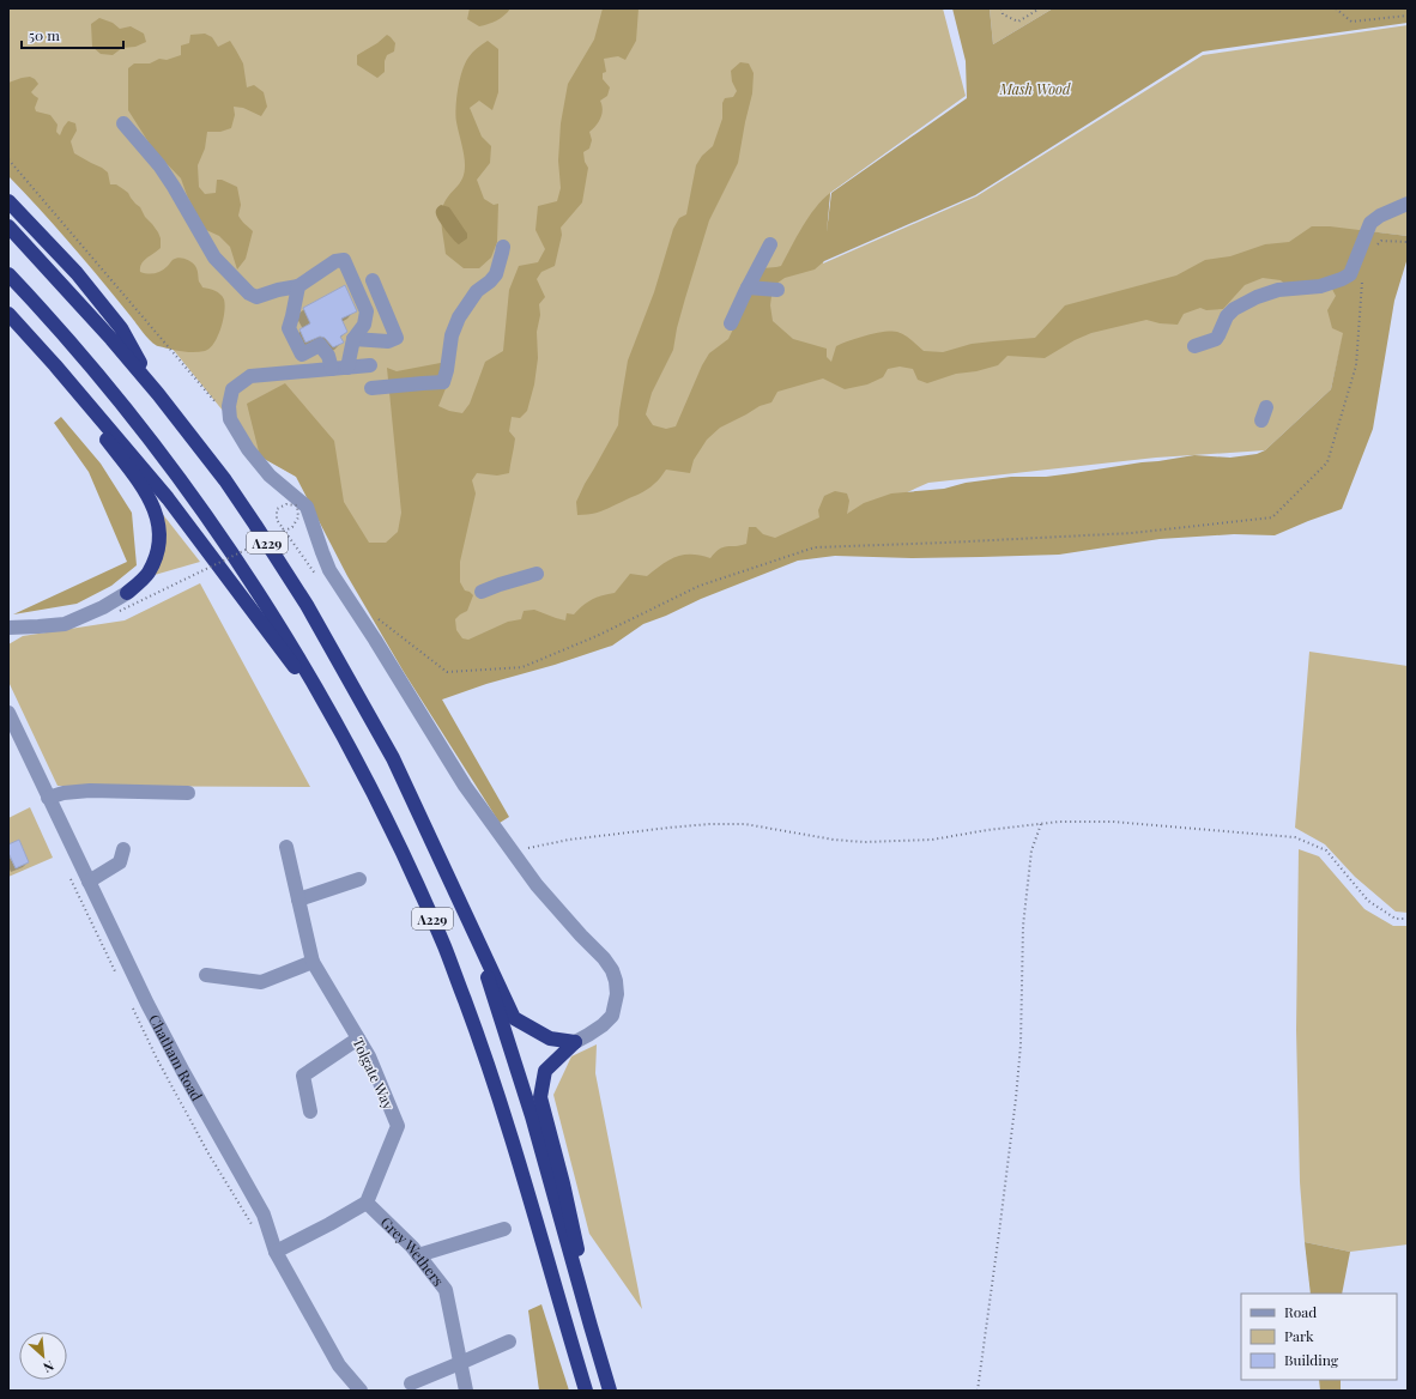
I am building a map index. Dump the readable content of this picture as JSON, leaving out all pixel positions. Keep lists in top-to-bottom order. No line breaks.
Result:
{"streets":{"highway":["A229"],"street":["Chatham Road","Tolgate Way","Grey Wethers"]},"crossings":[["Tolgate Way","Grey Wethers"]],"parks":["Mash Wood"],"legend":["Road","Park","Building"],"scale_bar":"50 m","north":"bottom right"}
